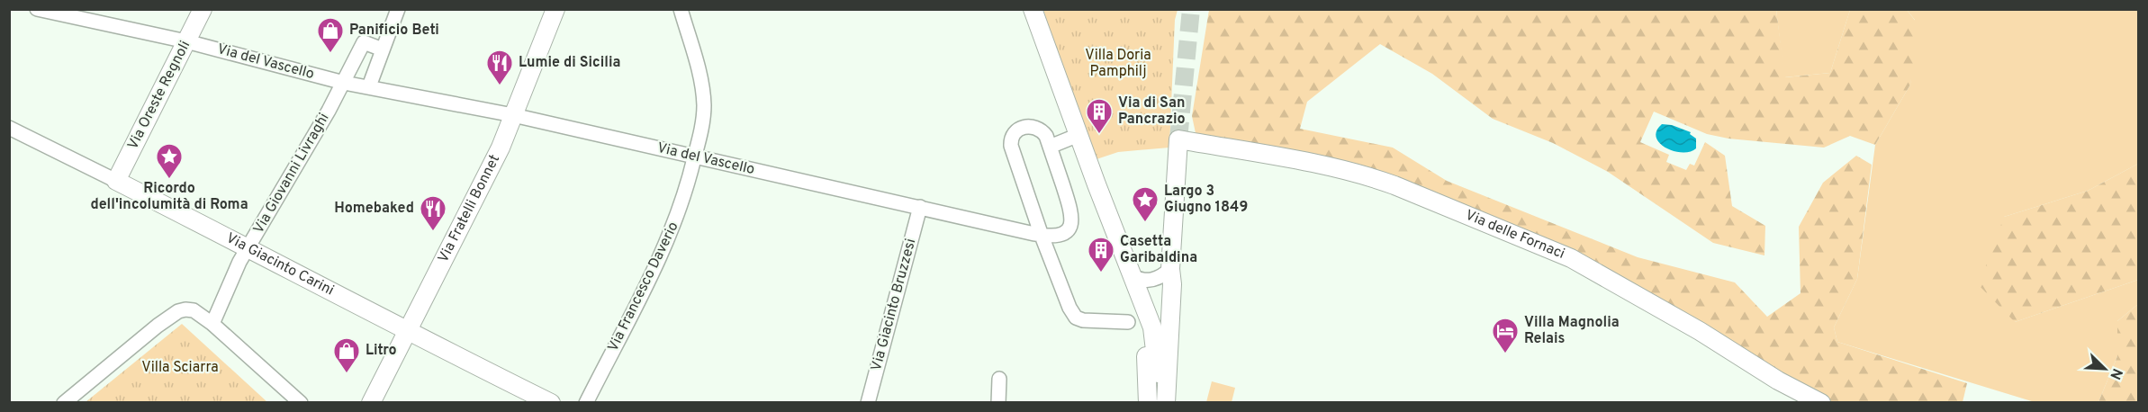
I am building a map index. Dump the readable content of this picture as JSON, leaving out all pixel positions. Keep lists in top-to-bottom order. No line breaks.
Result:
{"streets":{"street":["Via del Vascello","Via Oreste Regnoli","Via Giovanni Livraghi","Via Fratelli Bonnet","Via delle Fornaci","Via Giacinto Carini","Via Francesco Daverio","Via Giacinto Bruzzesi"]},"crossings":[["Via del Vascello","Via Oreste Regnoli"],["Via del Vascello","Via Giovanni Livraghi"],["Via del Vascello","Via Fratelli Bonnet"],["Via del Vascello","Via Francesco Daverio"],["Via del Vascello","Via Giacinto Bruzzesi"],["Via Oreste Regnoli","Via Giacinto Carini"],["Via Giovanni Livraghi","Via Giacinto Carini"],["Via Fratelli Bonnet","Via Giacinto Carini"]],"parks":["Villa Doria Pamphilj","Villa Sciarra"],"places":{"shop":["Panificio Beti","Litro"],"restaurant":["Lumie di Sicilia","Homebaked"],"building":["Via di San Pancrazio","Casetta Garibaldina"],"place":["Ricordo dell'incolumità di Roma","Largo 3 Giugno 1849"],"hotel":["Villa Magnolia Relais"]},"north":"bottom right"}
